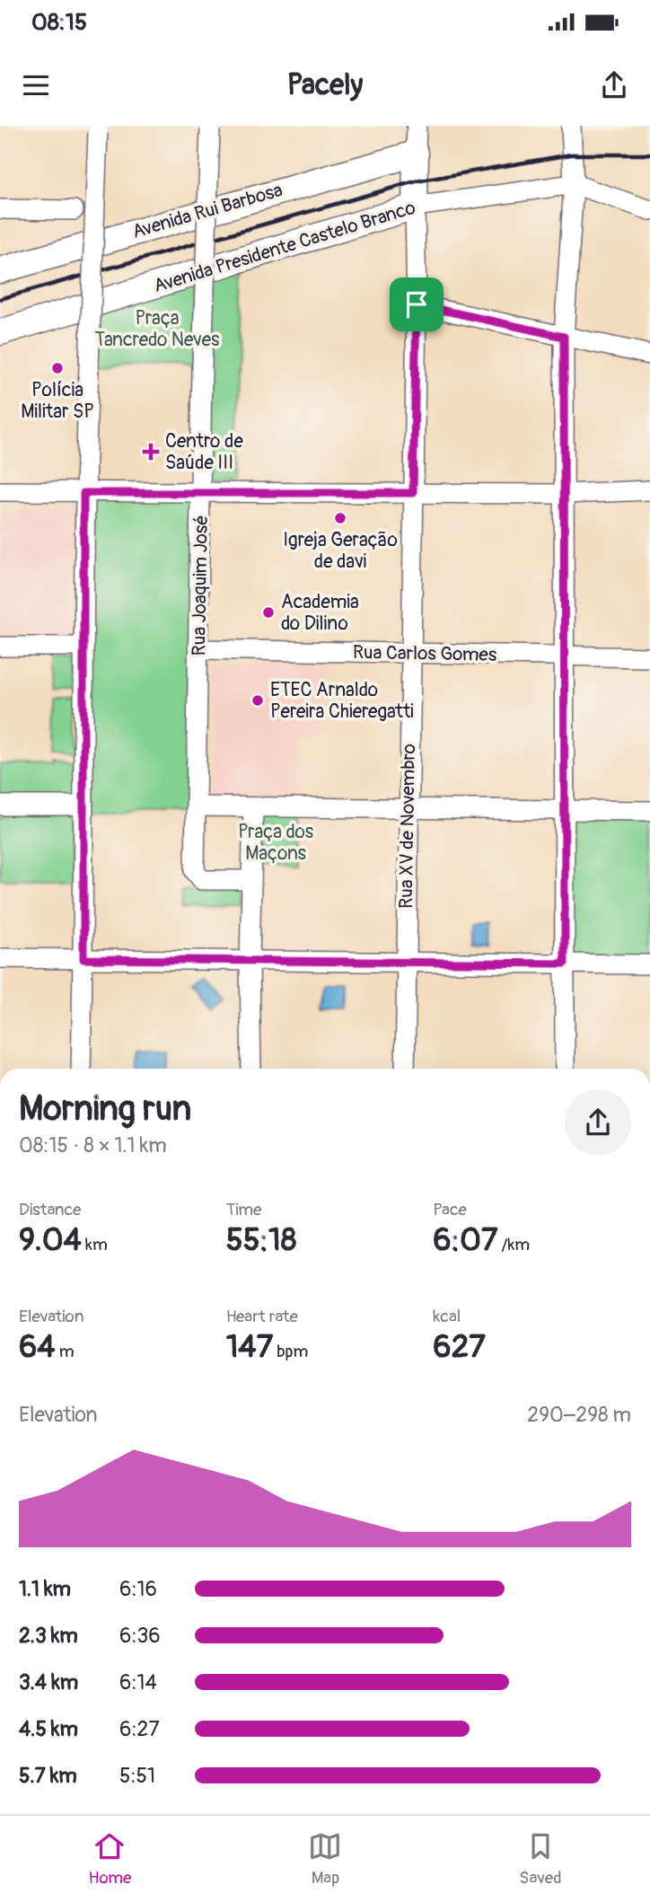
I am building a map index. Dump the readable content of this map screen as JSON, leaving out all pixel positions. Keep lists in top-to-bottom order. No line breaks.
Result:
{"streets":{"main road":["Avenida Rui Barbosa","Avenida Presidente Castelo Branco","Rua XV de Novembro"],"street":["Rua Joaquim José","Rua Carlos Gomes"]},"crossings":[["Avenida Rui Barbosa","Rua XV de Novembro"],["Avenida Presidente Castelo Branco","Rua XV de Novembro"],["Rua Joaquim José","Rua Carlos Gomes"],["Rua Carlos Gomes","Rua XV de Novembro"]],"parks":["Praça Tancredo Neves","Praça dos Maçons"],"places":{"other":["Polícia Militar SP","Igreja Geração de davi","Academia do Dilino","ETEC Arnaldo Pereira Chieregatti"],"health":["Centro de Saúde III"]},"page":{"status":"08:15","header":"Pacely","heading":["Morning run","08:15 · 8 × 1.1 km"],"stats":[["Distance","9.04 km"],["Time","55:18"],["Pace","6:07 /km"],["Elevation","64 m"],["Heart rate","147 bpm"],["kcal","627"]],"chart":["Elevation","290–298 m"],"list":[{"name":"1.1 km","note":"6:16"},{"name":"2.3 km","note":"6:36"},{"name":"3.4 km","note":"6:14"},{"name":"4.5 km","note":"6:27"},{"name":"5.7 km","note":"5:51"}],"tabs":["Home","Map","Saved"]}}
